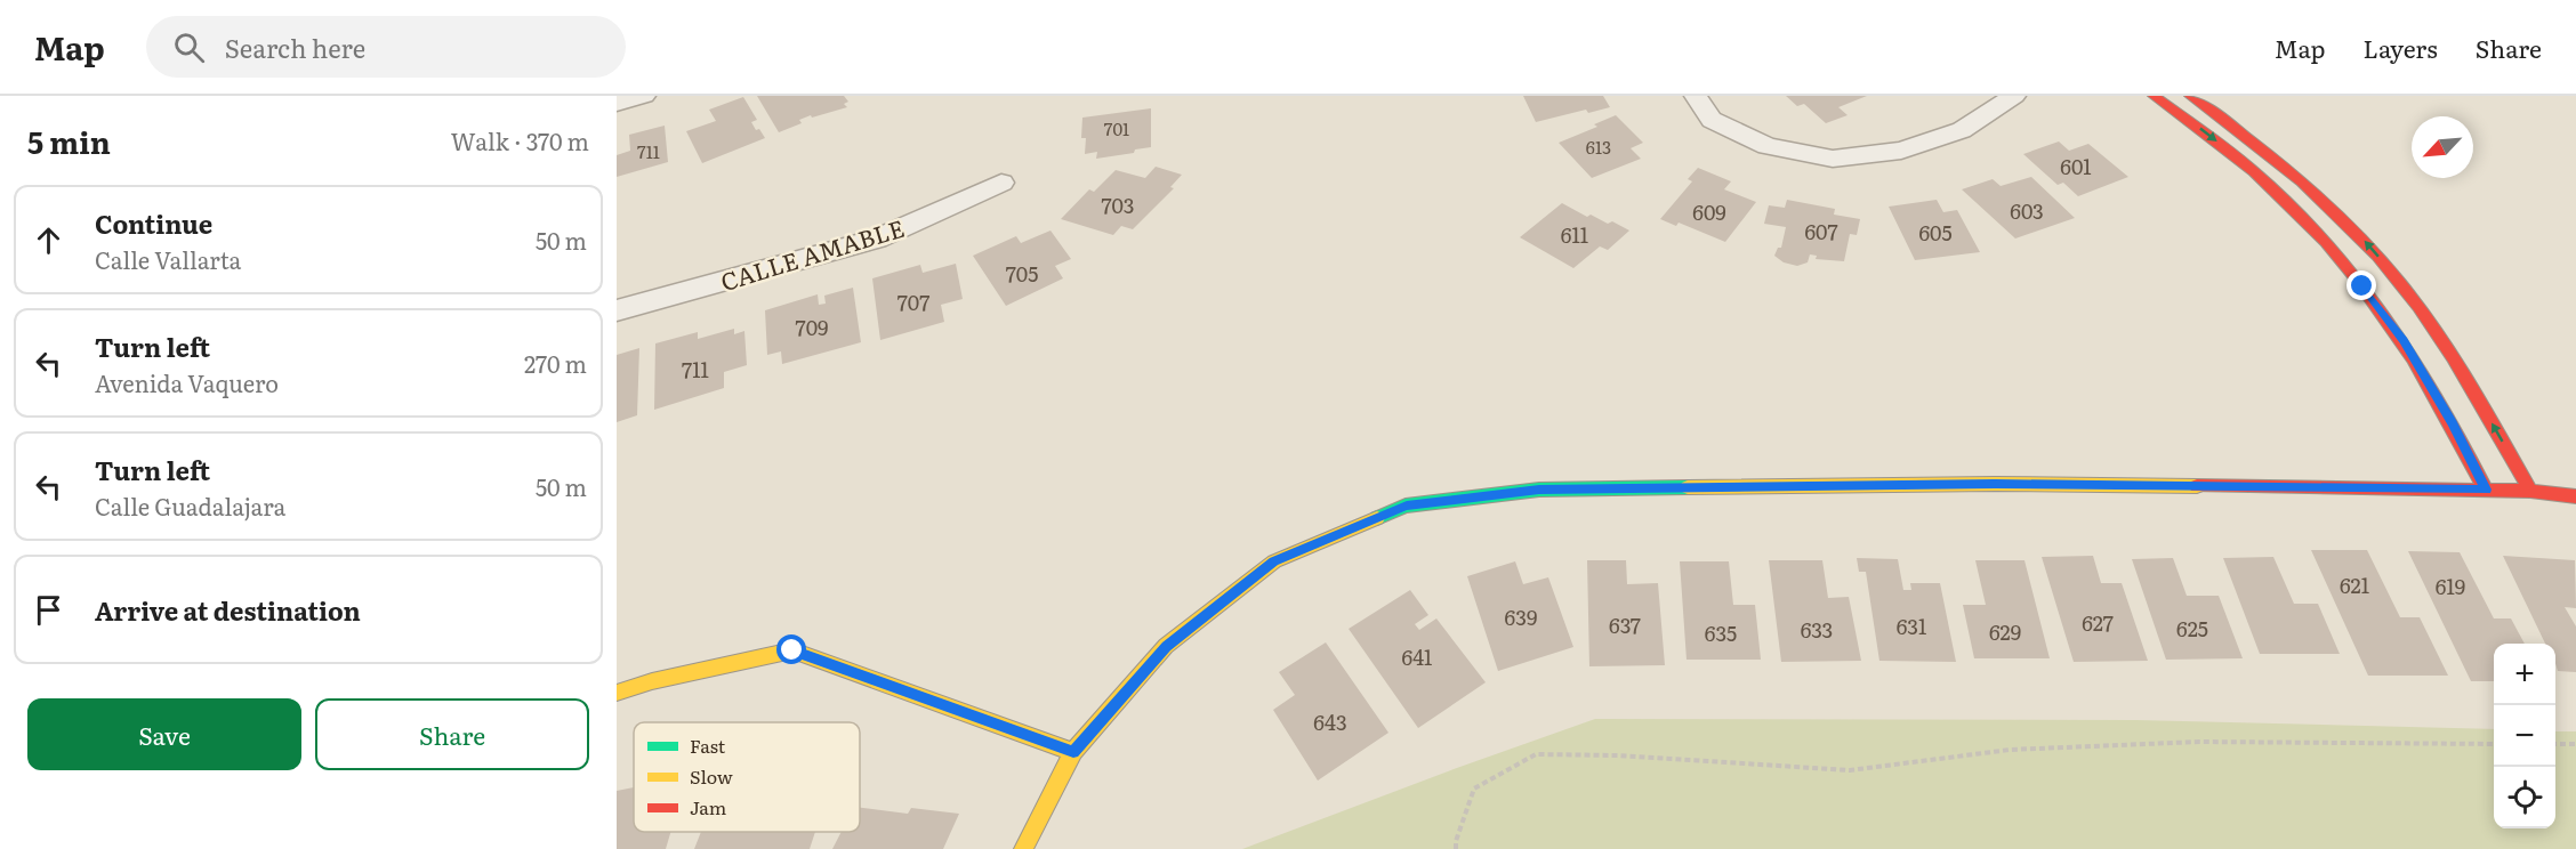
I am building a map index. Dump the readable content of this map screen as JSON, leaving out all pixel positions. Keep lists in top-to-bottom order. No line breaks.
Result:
{"streets":{"street":["CALLE AMABLE"]},"house_numbers":["701","613","711","601","703","603","609","607","605","611","705","707","709","711","621","619","639","627","637","631","625","633","629","635","641","643"],"legend":["Fast","Slow","Jam"],"north":"bottom left","page":{"header":"Map","search":"Search here","nav":["Map","Layers","Share"],"heading":["5 min","Walk · 370 m"],"list":[["Continue","Calle Vallarta","50 m"],["Turn left","Avenida Vaquero","270 m"],["Turn left","Calle Guadalajara","50 m"],"Arrive at destination"],"map_buttons":["+","−"],"buttons":["Save","Share"]}}
